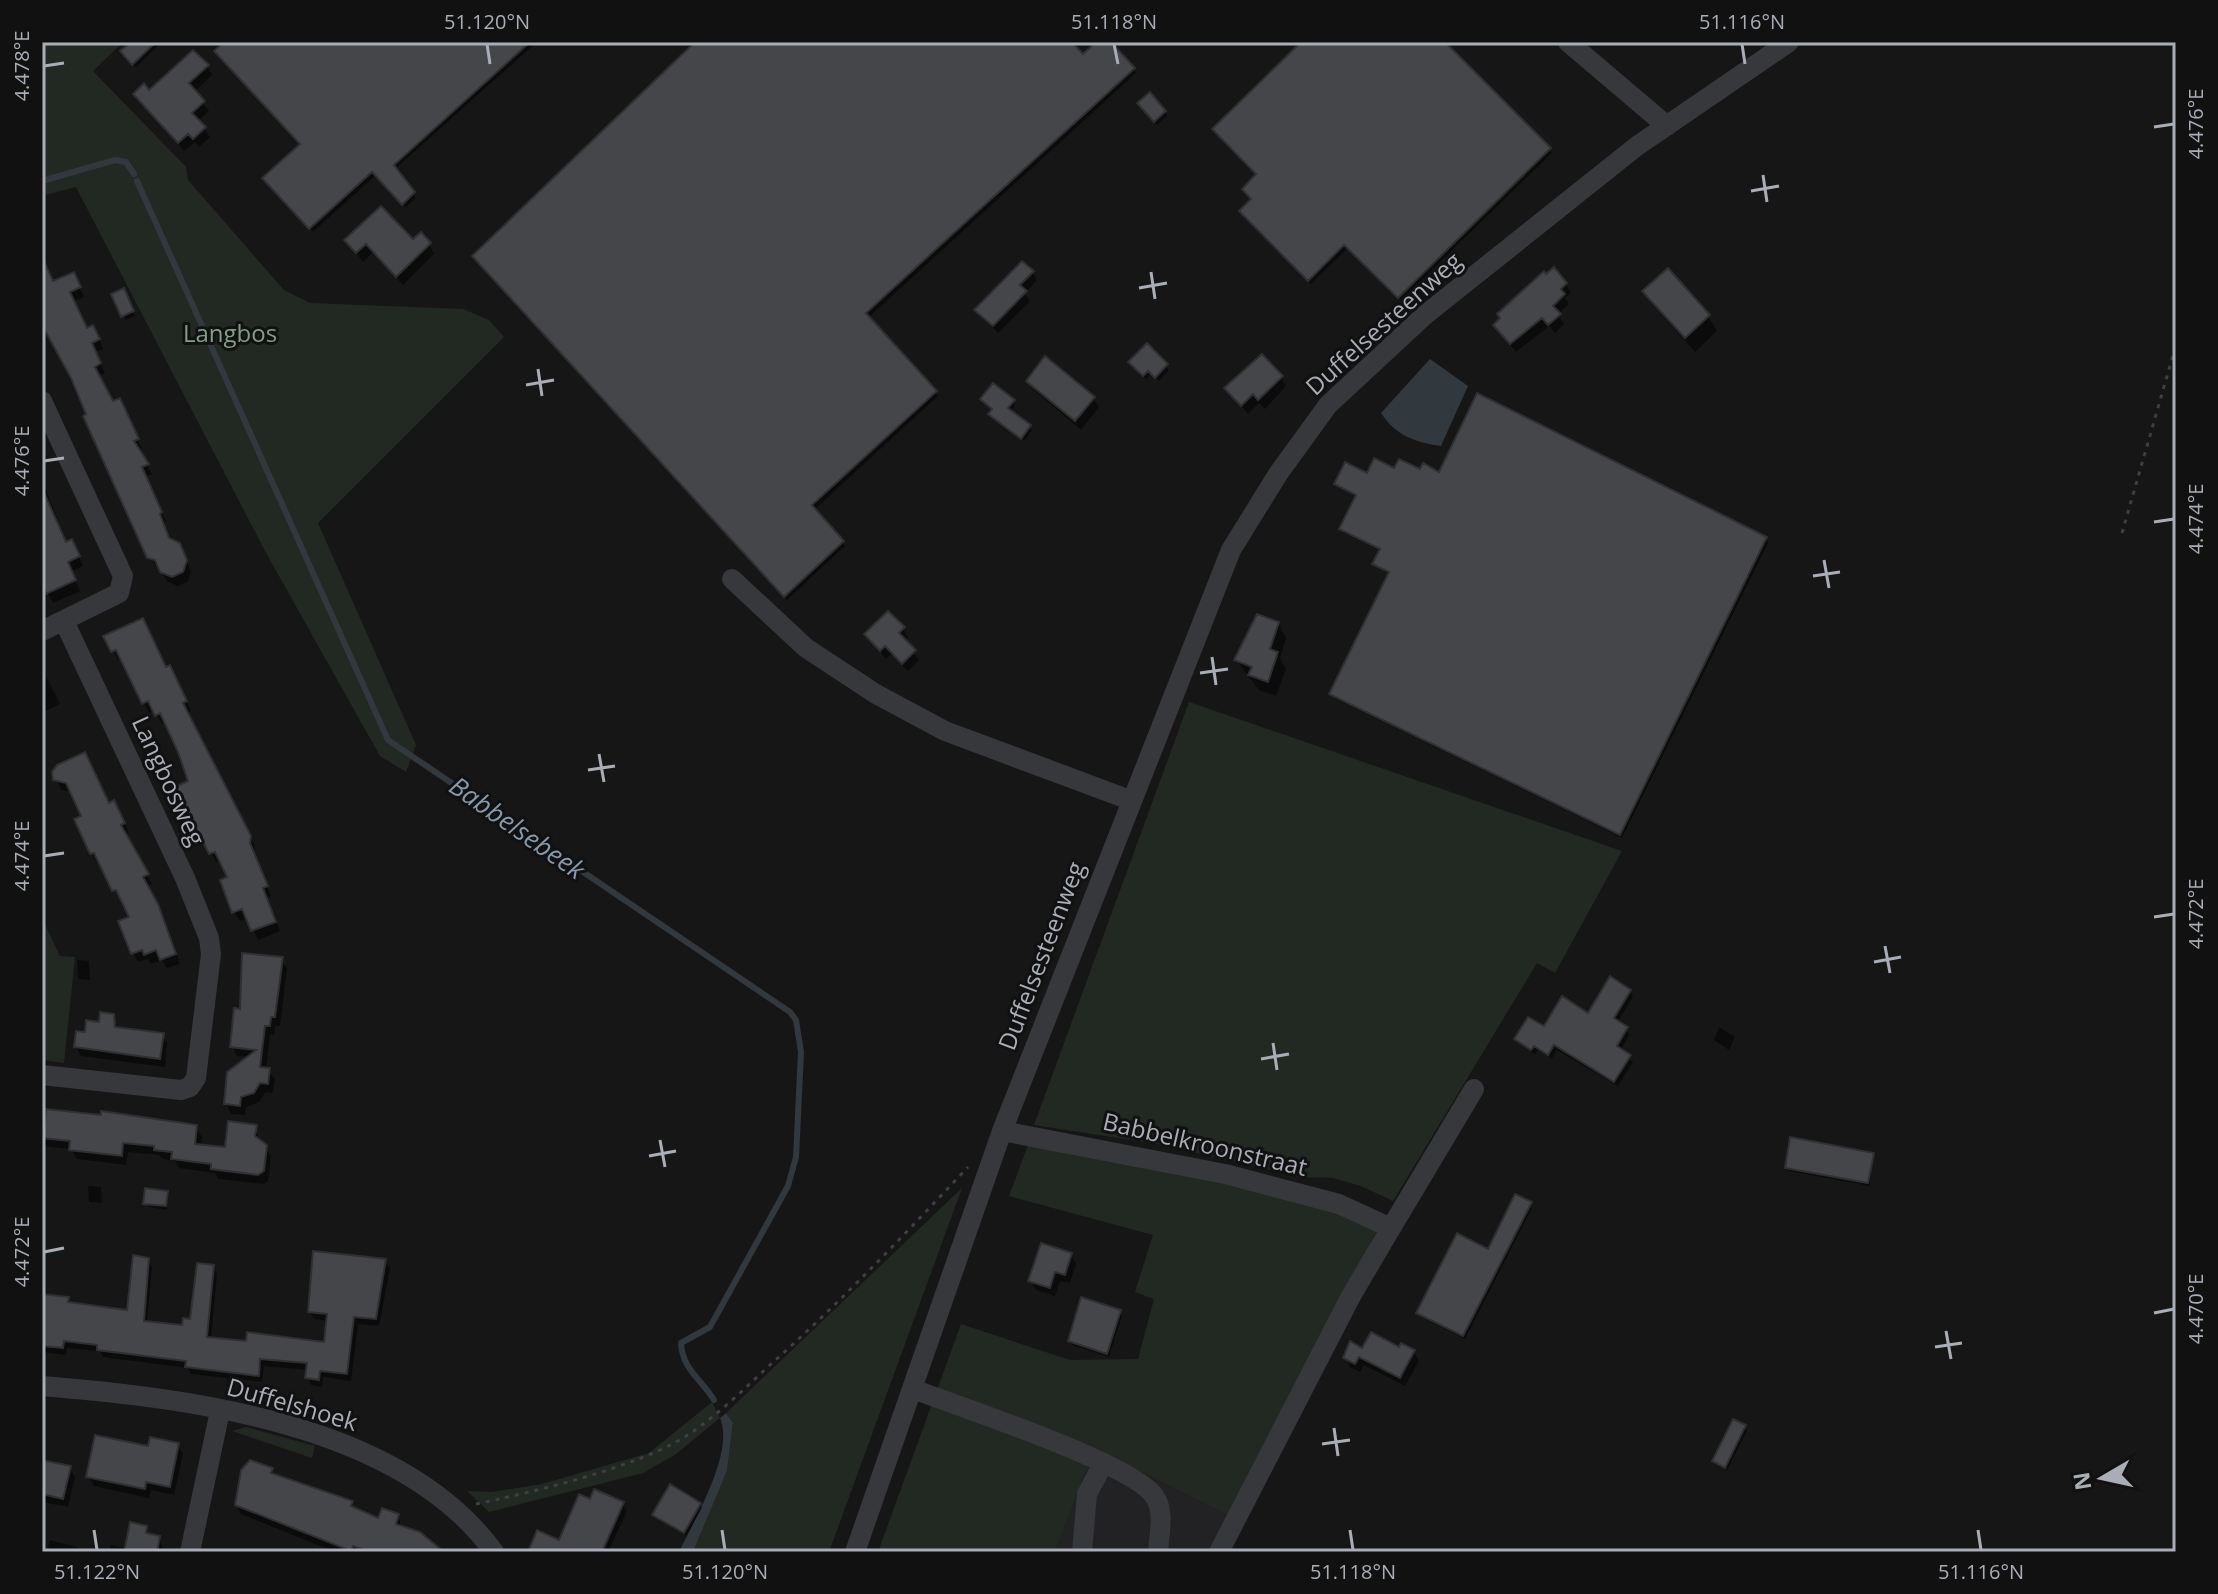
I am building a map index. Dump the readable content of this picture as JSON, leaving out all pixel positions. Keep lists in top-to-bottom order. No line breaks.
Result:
{"streets":{"street":["Duffelsesteenweg","Langbosweg","Babbelkroonstraat","Duffelshoek"]},"crossings":[["Duffelsesteenweg","Babbelkroonstraat"]],"water":["Babbelsebeek"],"parks":["Langbos"],"north":"left","coordinates":["51.120°N","51.118°N","51.116°N","4.478°E","4.476°E","4.474°E","4.472°E","4.470°E","51.122°N"]}
